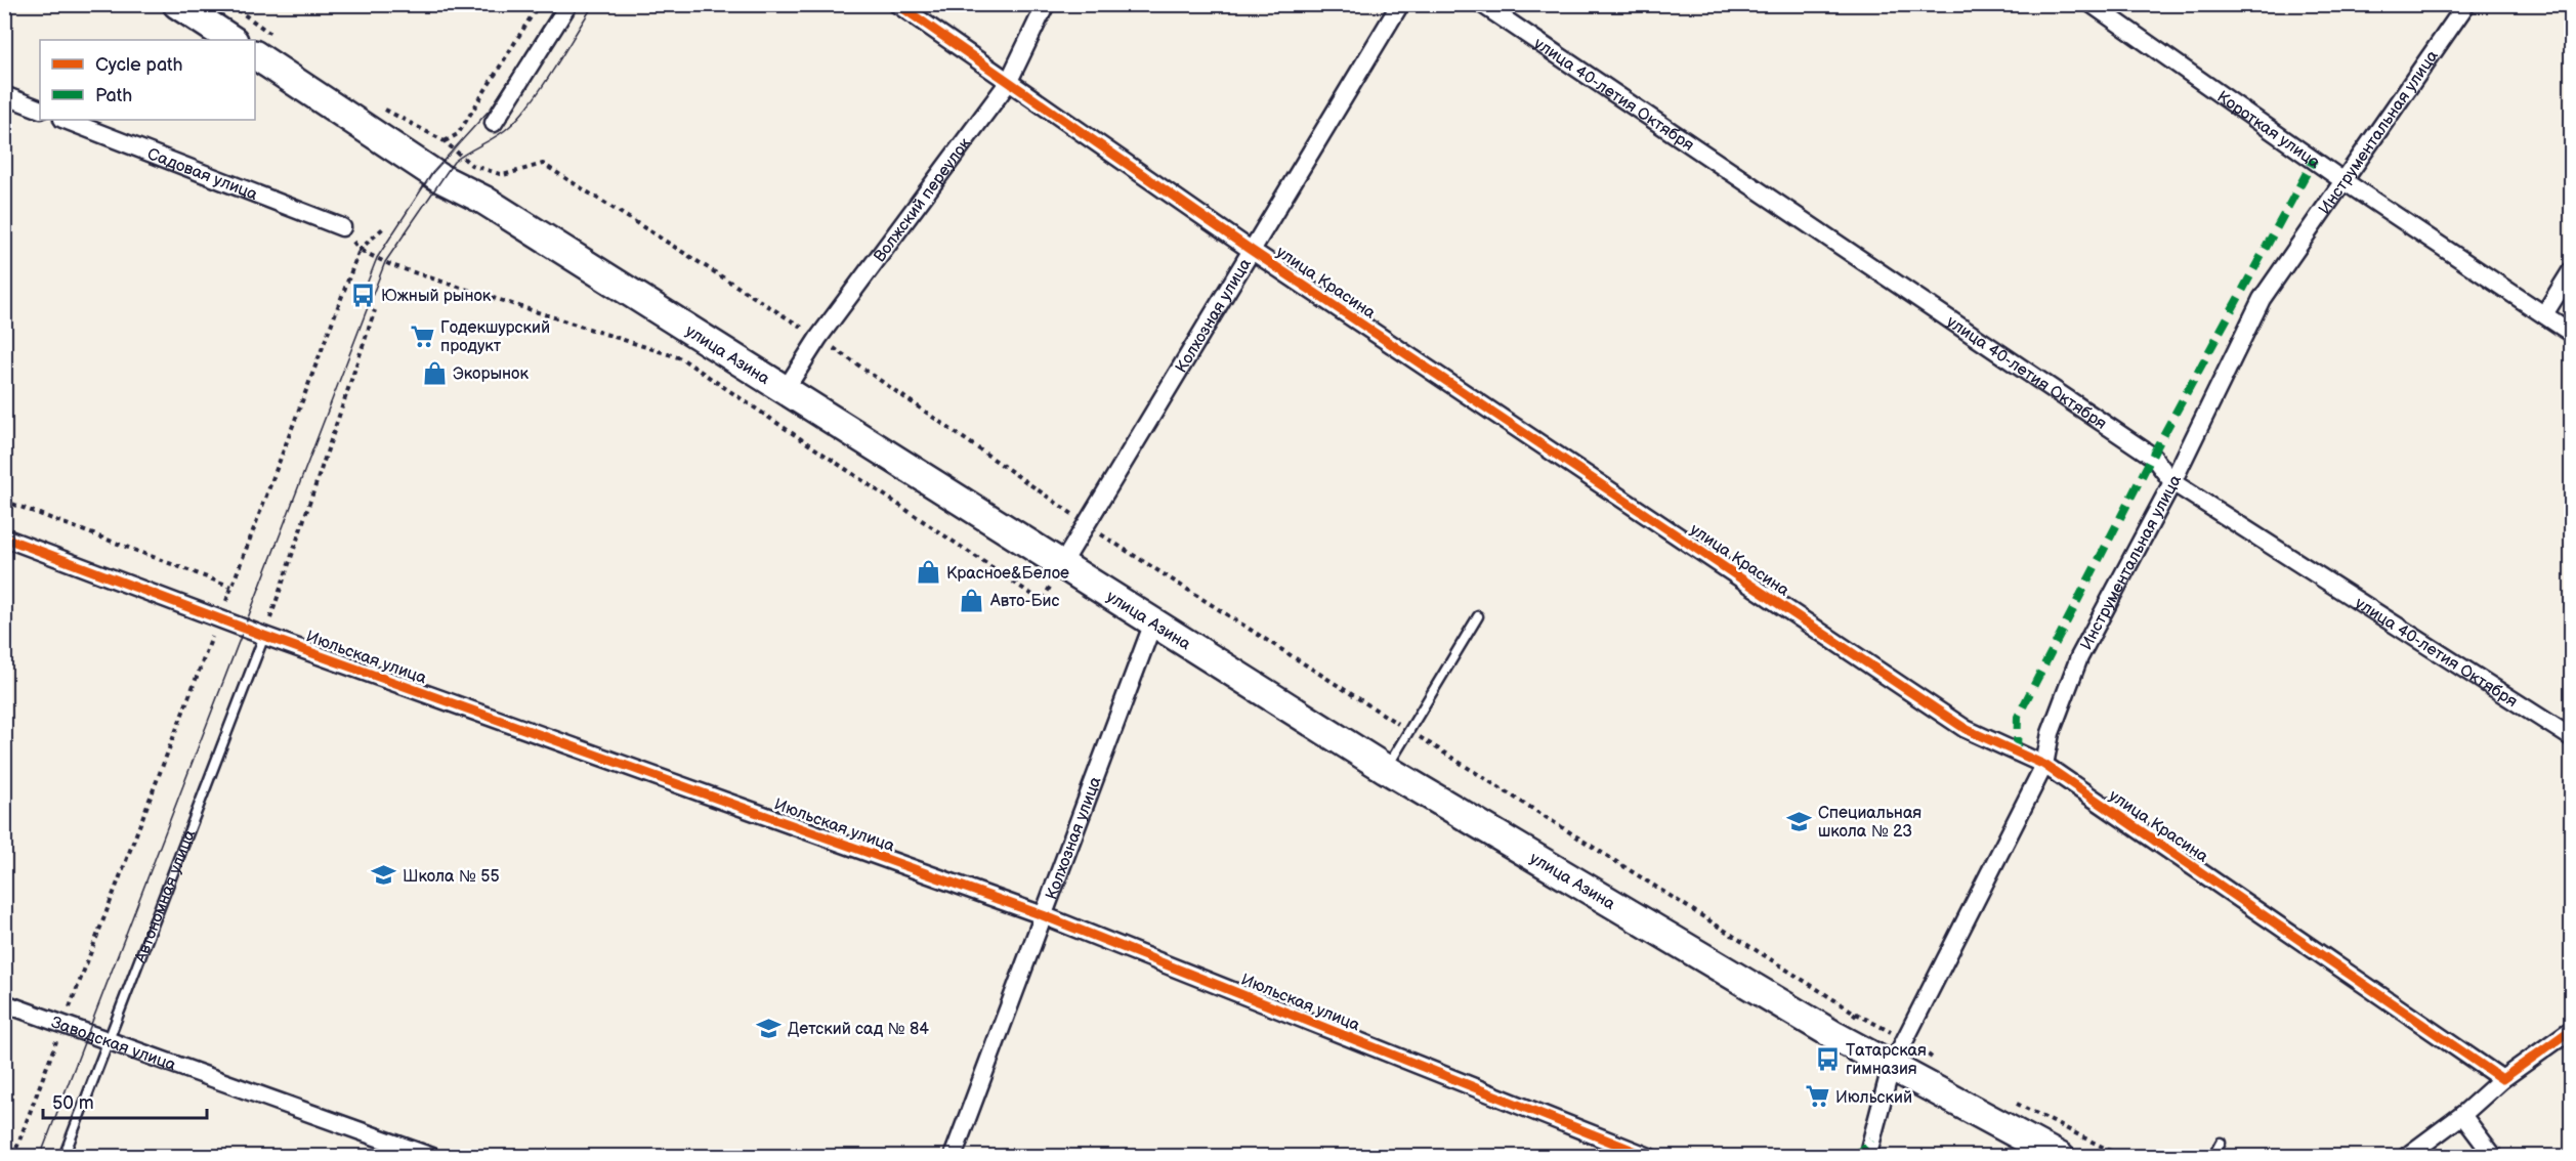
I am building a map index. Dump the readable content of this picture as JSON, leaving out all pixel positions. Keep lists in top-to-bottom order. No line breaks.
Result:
{"streets":{"main road":["улица Азина"],"street":["улица 40-летия Октября","Короткая улица","Инструментальная улица","Садовая улица","Волжский переулок","улица Красина","Колхозная улица","Июльская улица","Заводская улица"],"lane":["Автономная улица"]},"crossings":[["улица 40-летия Октября","Инструментальная улица"],["Короткая улица","Инструментальная улица"],["Инструментальная улица","улица Красина"],["Инструментальная улица","улица Азина"],["Волжский переулок","улица Красина"],["Волжский переулок","улица Азина"],["улица Красина","Колхозная улица"],["Колхозная улица","улица Азина"],["Колхозная улица","Июльская улица"],["Июльская улица","Автономная улица"],["Автономная улица","Заводская улица"]],"places":{"bus stop":["Южный рынок","Татарская гимназия"],"supermarket":["Годекшурский продукт","Июльский"],"shop":["Экорынок","Красное&Белое","Авто-Бис"],"school or university":["Специальная школа № 23","Школа № 55","Детский сад № 84"]},"legend":["Cycle path","Path"],"scale_bar":"50 m"}
